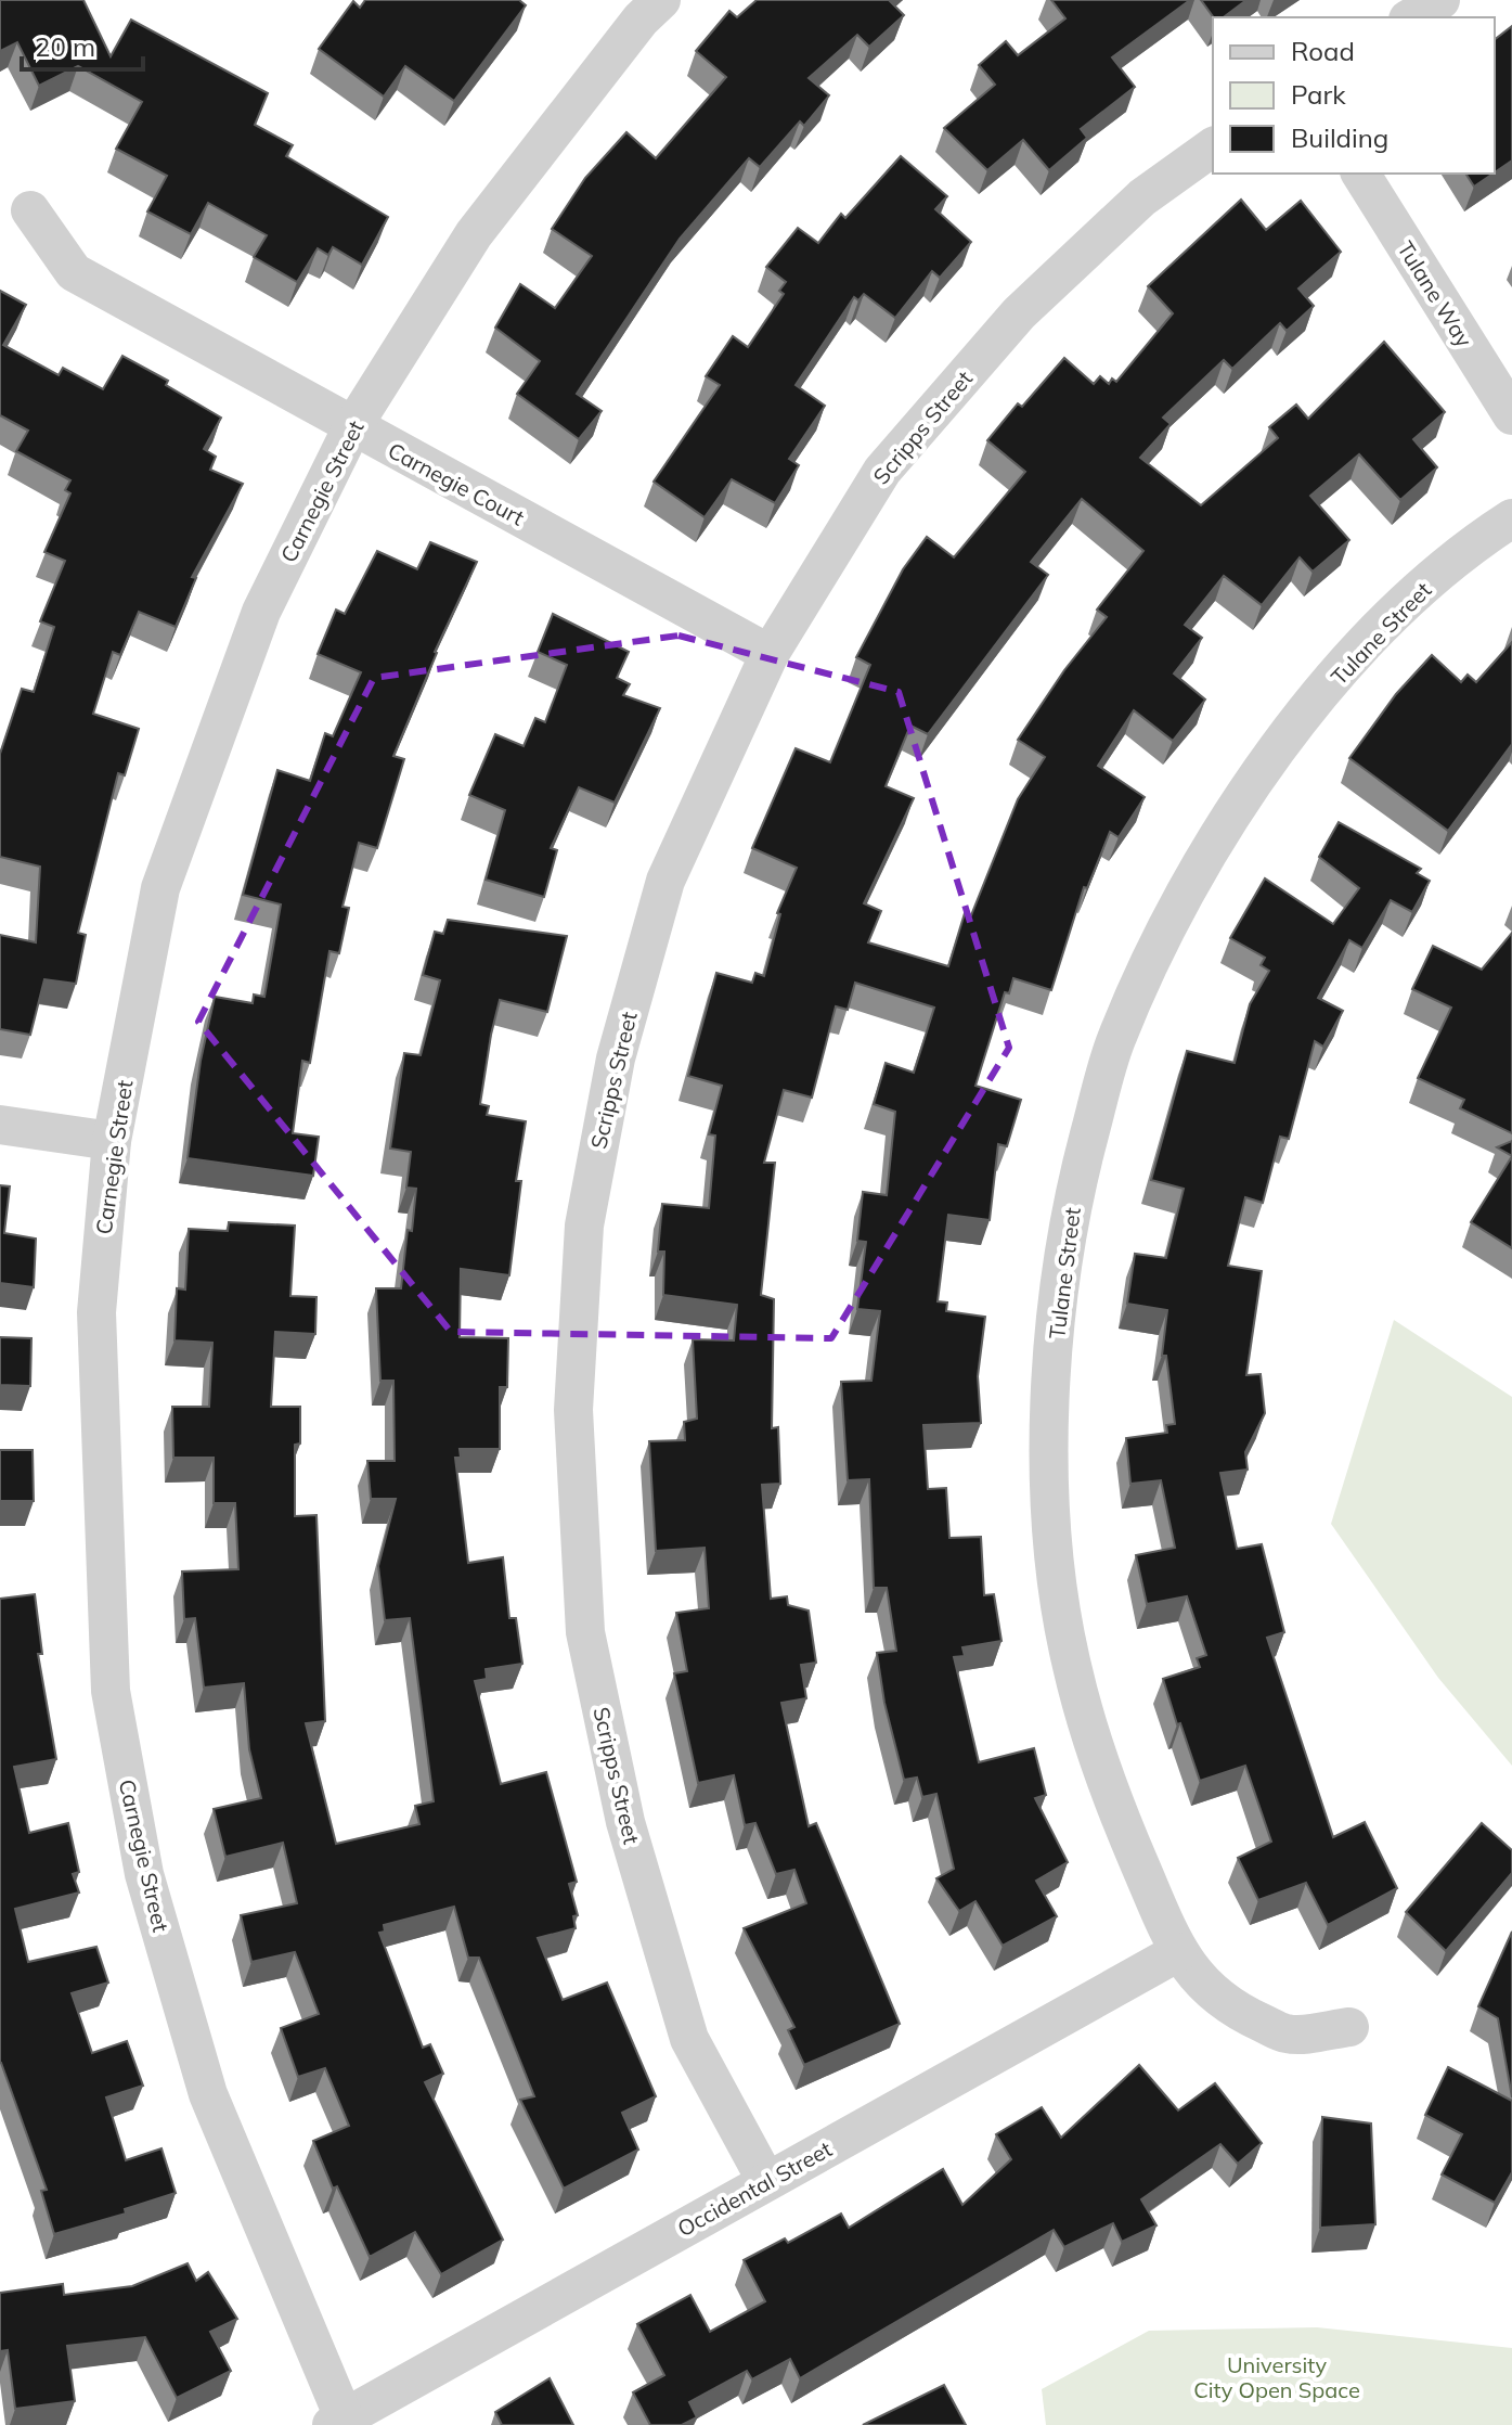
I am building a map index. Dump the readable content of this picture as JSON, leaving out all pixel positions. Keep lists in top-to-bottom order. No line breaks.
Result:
{"streets":{"street":["Tulane Way","Scripps Street","Carnegie Court","Carnegie Street","Tulane Street","Occidental Street"]},"crossings":[["Scripps Street","Carnegie Court"],["Scripps Street","Occidental Street"],["Carnegie Court","Carnegie Street"],["Carnegie Street","Occidental Street"],["Tulane Street","Occidental Street"]],"parks":["University City Open Space"],"legend":["Road","Park","Building"],"scale_bar":"20 m"}
